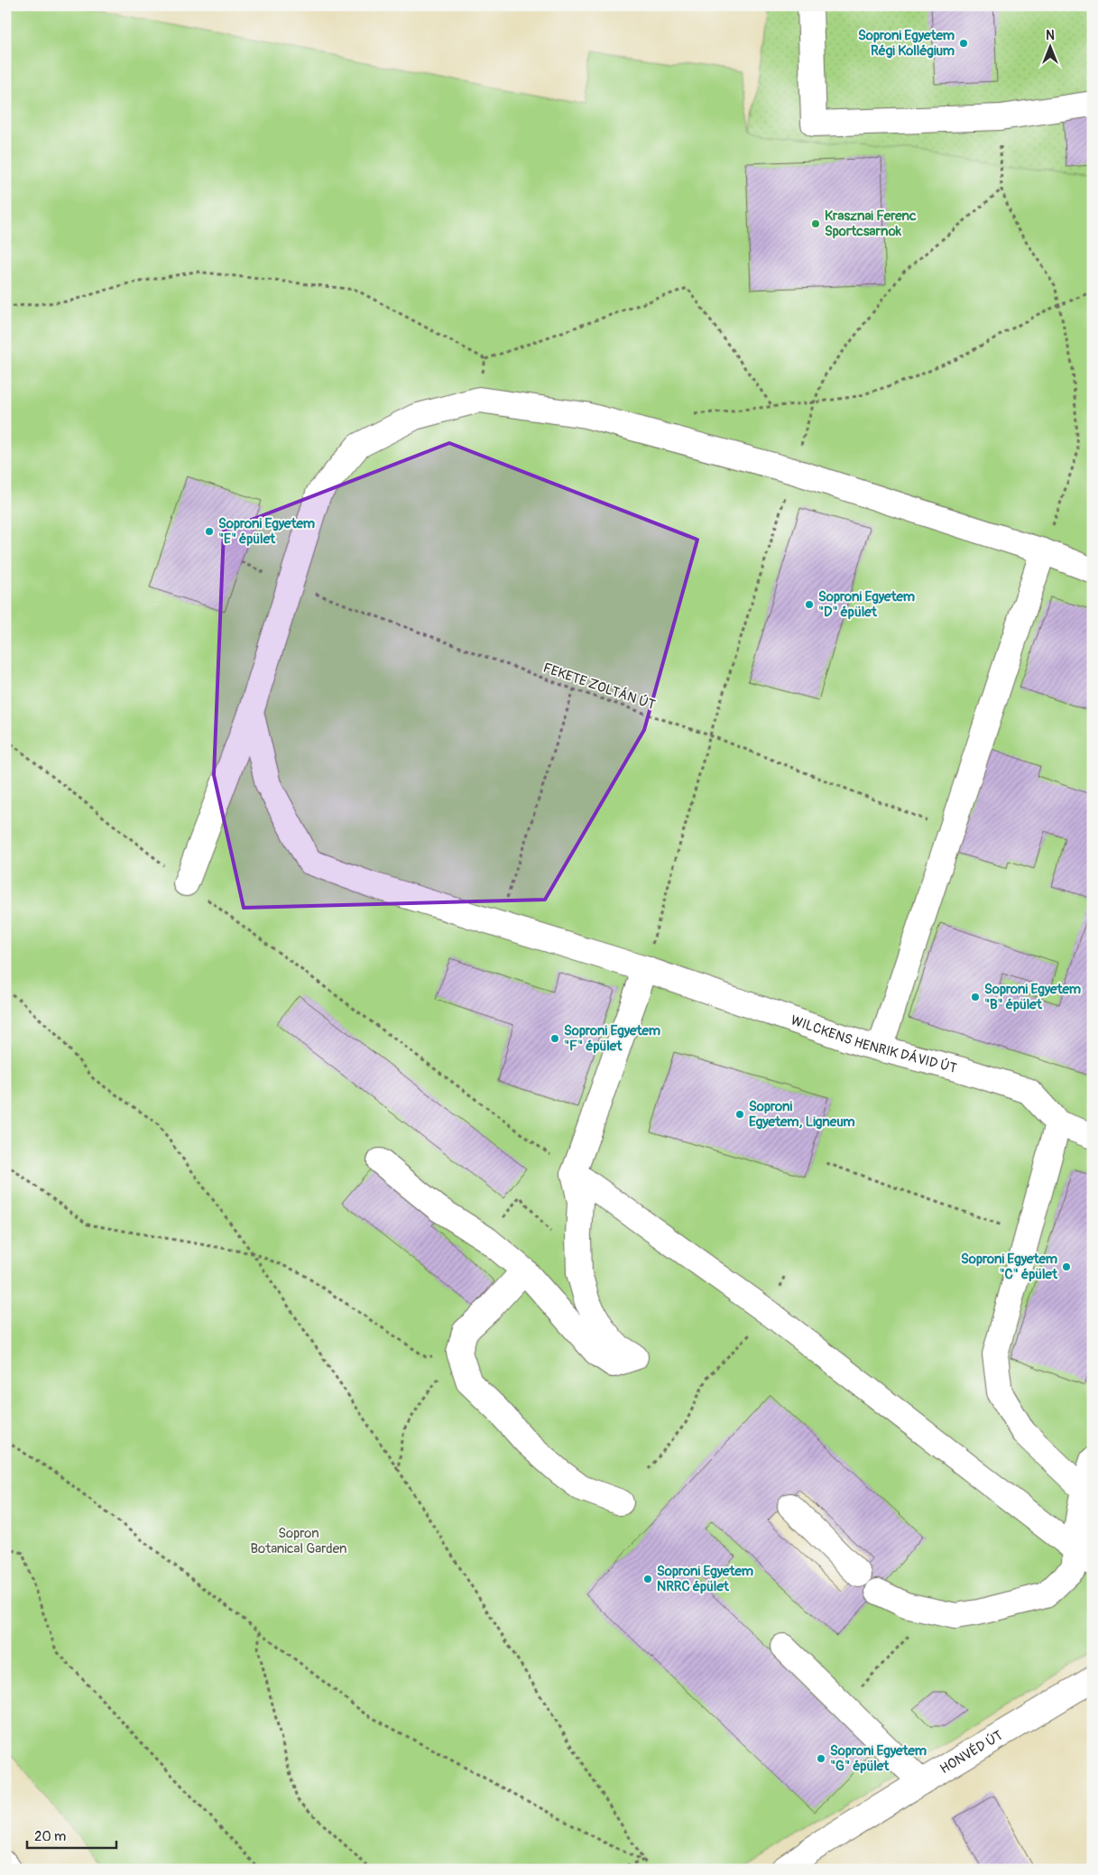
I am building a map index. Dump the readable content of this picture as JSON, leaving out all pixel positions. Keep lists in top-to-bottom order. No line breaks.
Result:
{"streets":{"street":["WILCKENS HENRIK DÁVID ÚT","HONVÉD ÚT"],"path":["FEKETE ZOLTÁN ÚT"]},"parks":["Sopron Botanical Garden"],"places":["Soproni Egyetem Régi Kollégium","Krasznai Ferenc Sportcsarnok","Soproni Egyetem \"E\" épület","Soproni Egyetem \"D\" épület","Soproni Egyetem \"B\" épület","Soproni Egyetem \"F\" épület","Soproni Egyetem, Ligneum","Soproni Egyetem \"C\" épület","Soproni Egyetem NRRC épület","Soproni Egyetem \"G\" épület"],"scale_bar":"20 m","north":"top"}
